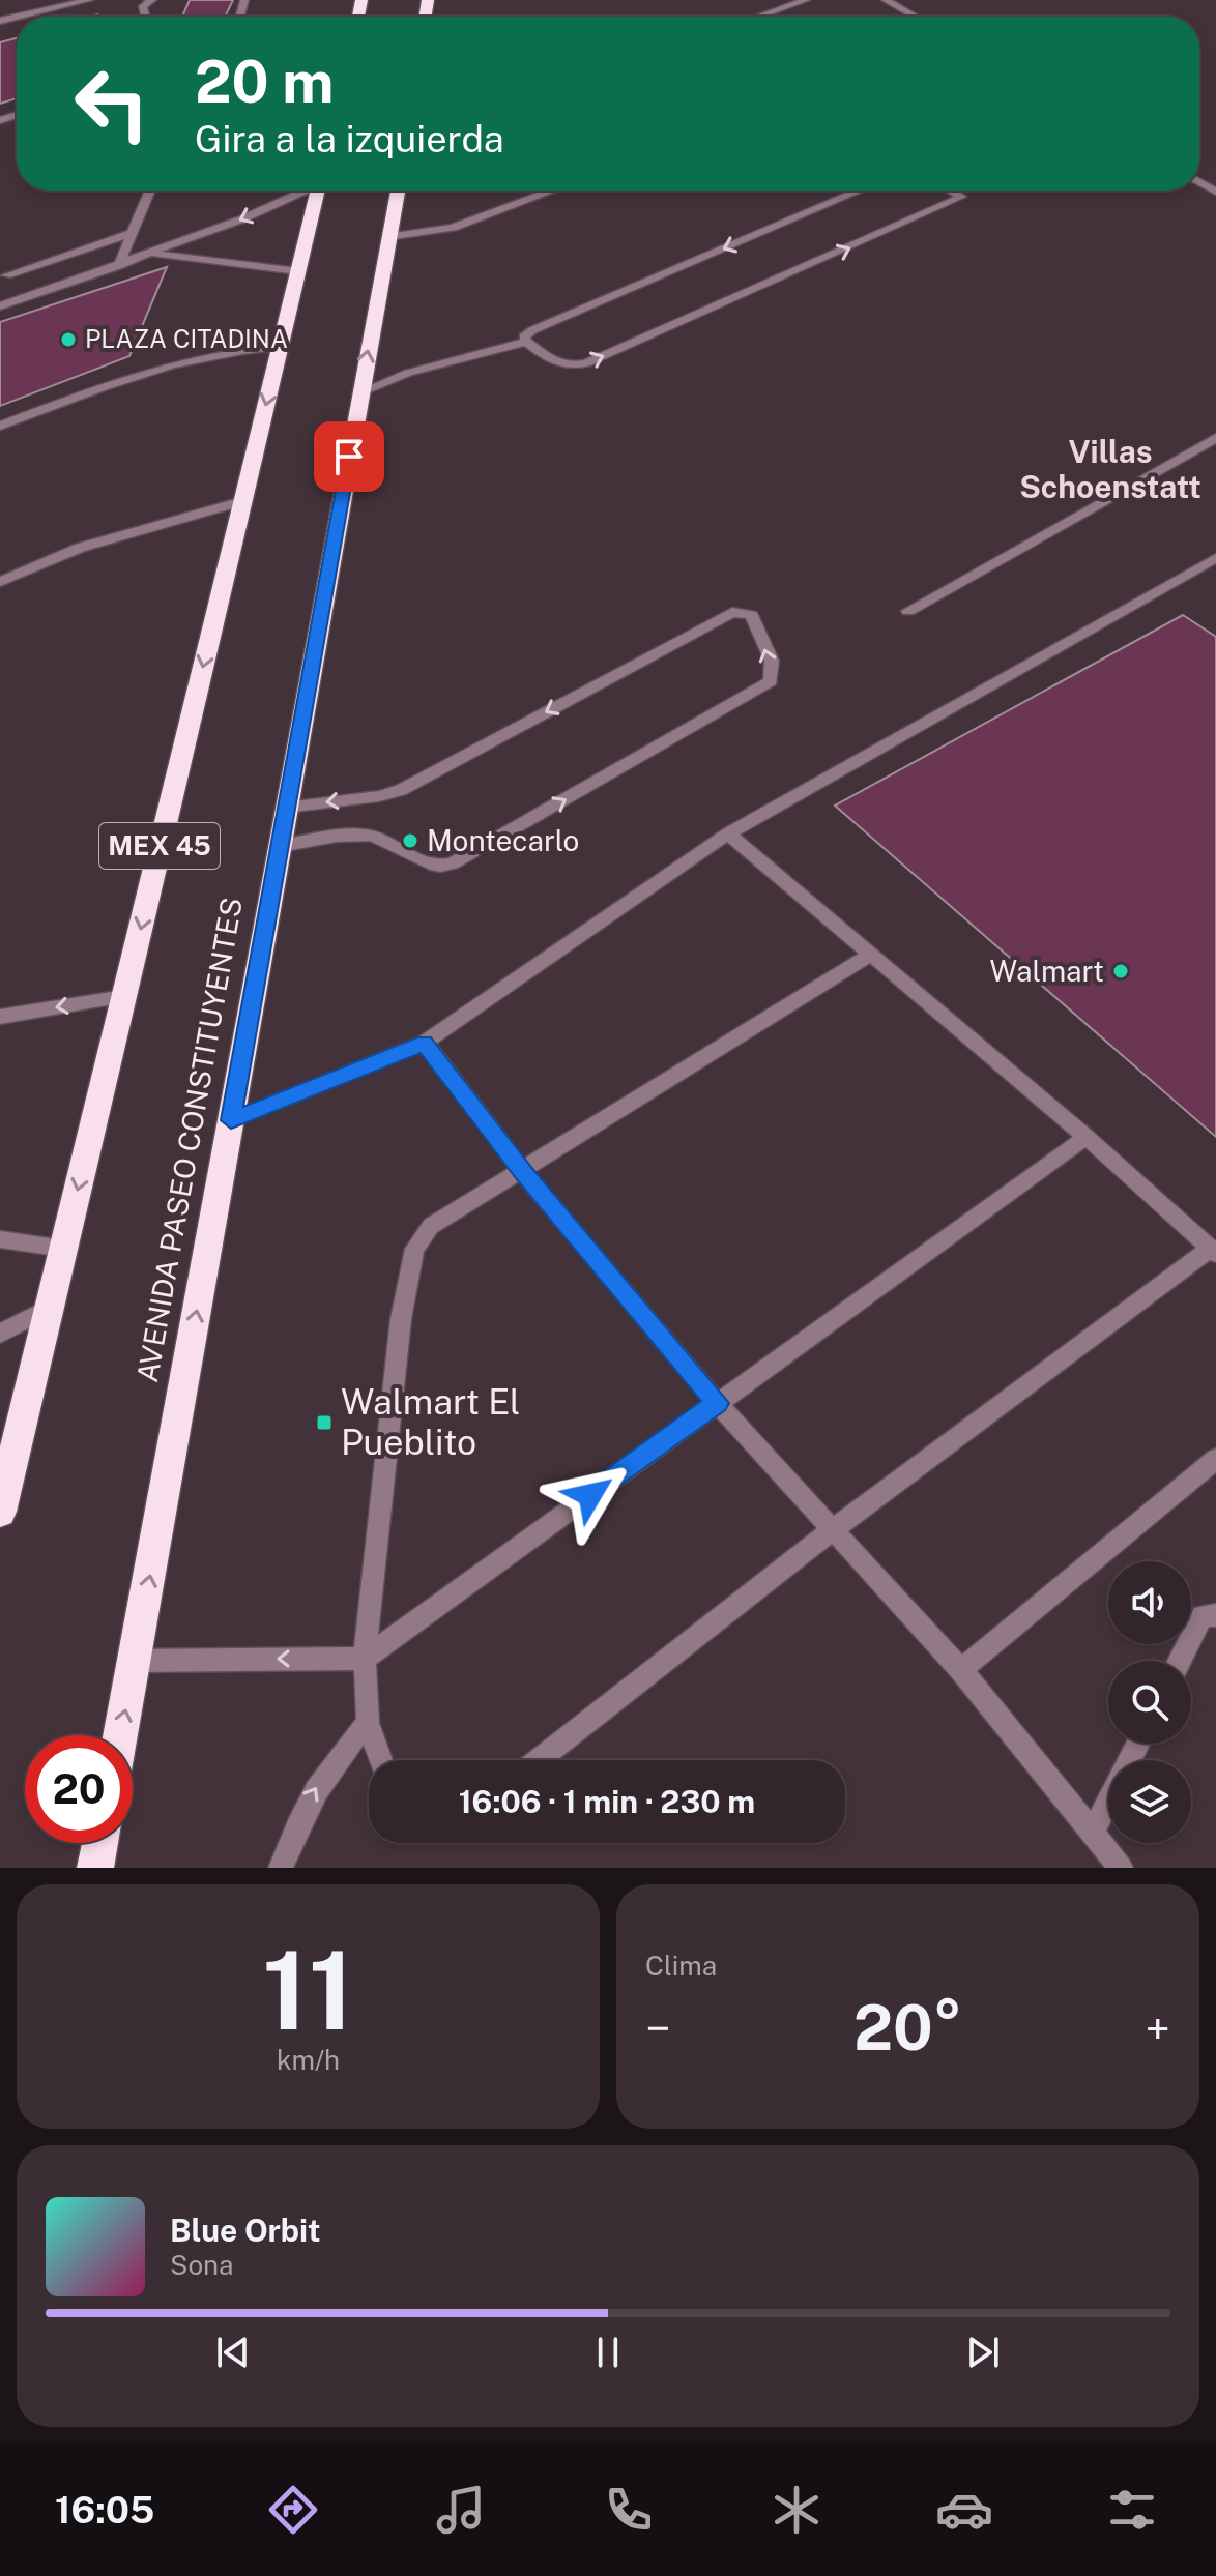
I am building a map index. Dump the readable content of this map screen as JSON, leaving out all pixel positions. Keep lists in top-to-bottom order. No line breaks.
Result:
{"streets":{"highway":["MEX 45","AVENIDA PASEO CONSTITUYENTES"]},"districts":["Villas Schoenstatt"],"places":{"other":["PLAZA CITADINA","Montecarlo","Walmart"],"transit":["Walmart El Pueblito"]},"page":{"turn":["20 m","Gira a la izquierda"],"limit":"20","trip":"16:06 · 1 min · 230 m","tile":[["11","km/h"],"Clima"],"heat":["−","20°","+"],"song":["Blue Orbit","Sona"],"tabs":"16:05"}}
